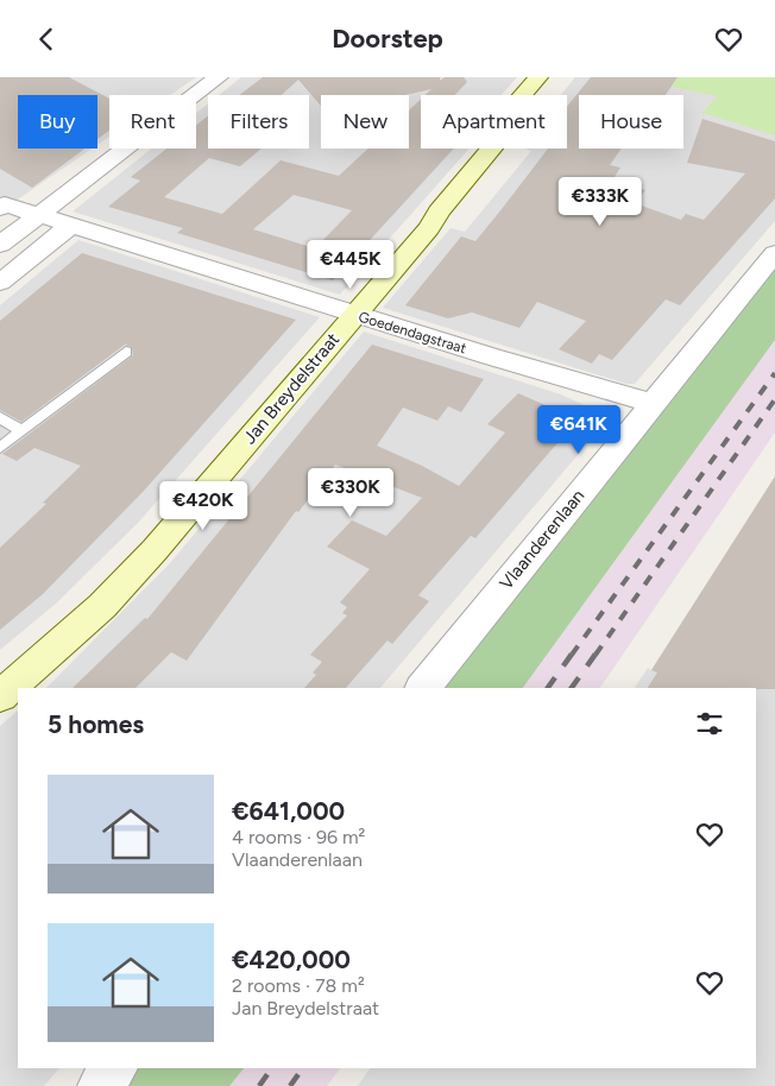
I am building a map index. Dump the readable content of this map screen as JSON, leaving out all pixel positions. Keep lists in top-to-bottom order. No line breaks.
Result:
{"streets":{"street":["Goedendagstraat","Jan Breydelstraat","Vlaanderenlaan"]},"crossings":[["Goedendagstraat","Jan Breydelstraat"],["Goedendagstraat","Vlaanderenlaan"]],"page":{"header":"Doorstep","chip":["Buy","Rent","Filters","New","Apartment","House"],"price":["€333K","€445K","€641K","€330K","€420K"],"heading":"5 homes","list":[{"name":"€641,000","note":"4 rooms · 96 m² · Vlaanderenlaan"},{"name":"€420,000","note":"2 rooms · 78 m² · Jan Breydelstraat"}]}}
